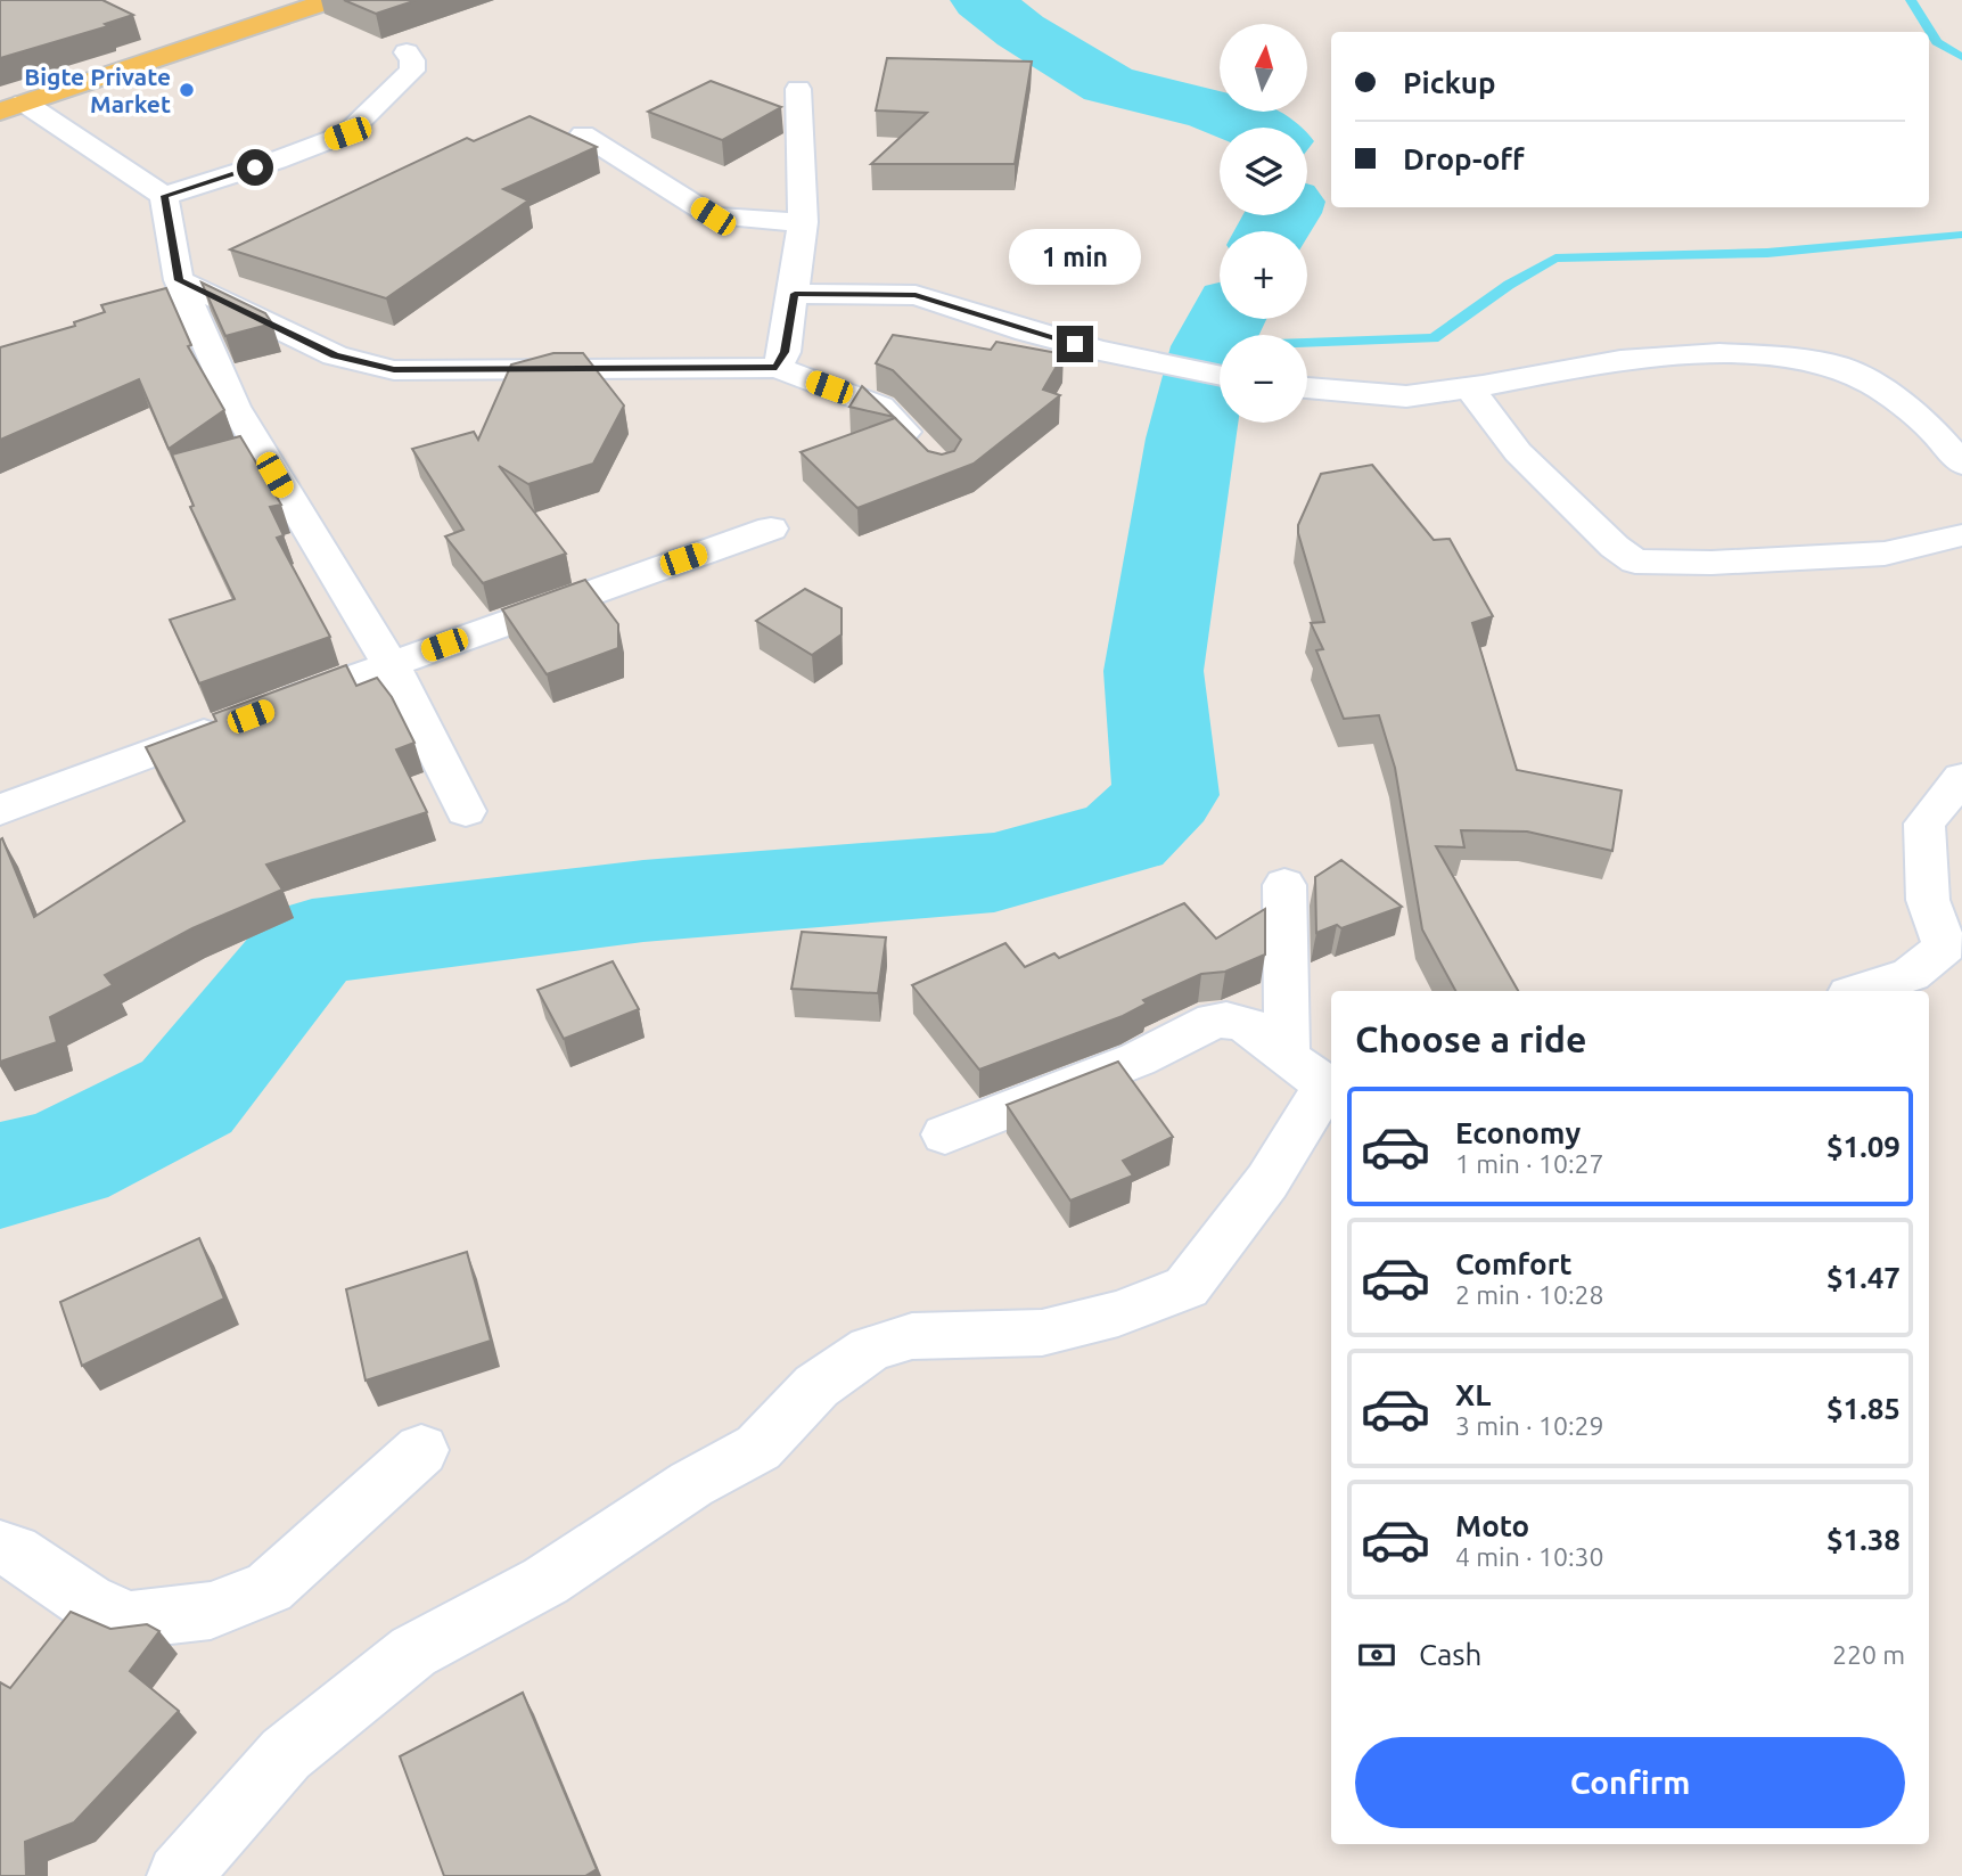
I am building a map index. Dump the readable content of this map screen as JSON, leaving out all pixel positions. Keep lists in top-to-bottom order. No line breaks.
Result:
{"places":["Bigte Private Market"],"north":"top","page":{"map_buttons":["+","−"],"banner":["Pickup","Drop-off"],"bubble":"1 min","heading":"Choose a ride","list":[{"name":"Economy","note":"1 min · 10:27","value":"$1.09"},{"name":"Comfort","note":"2 min · 10:28","value":"$1.47"},{"name":"XL","note":"3 min · 10:29","value":"$1.85"},{"name":"Moto","note":"4 min · 10:30","value":"$1.38"}],"pay":["Cash","220 m"],"buttons":"Confirm"}}
